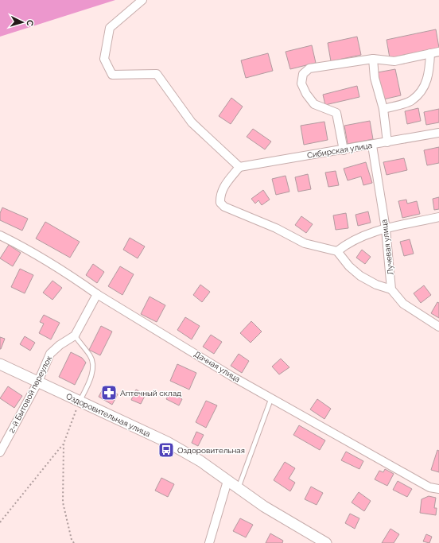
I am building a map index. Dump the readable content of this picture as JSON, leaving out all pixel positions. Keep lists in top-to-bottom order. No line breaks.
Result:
{"streets":{"street":["Сибирская улица","Лучевая улица","Дачная улица","2-й Бытовой переулок","Оздоровительная улица"]},"crossings":[["Сибирская улица","Лучевая улица"],["Дачная улица","2-й Бытовой переулок"],["2-й Бытовой переулок","Оздоровительная улица"]],"places":{"pharmacy":["Аптечный склад"],"bus stop":["Оздоровительная"]},"north":"right"}
